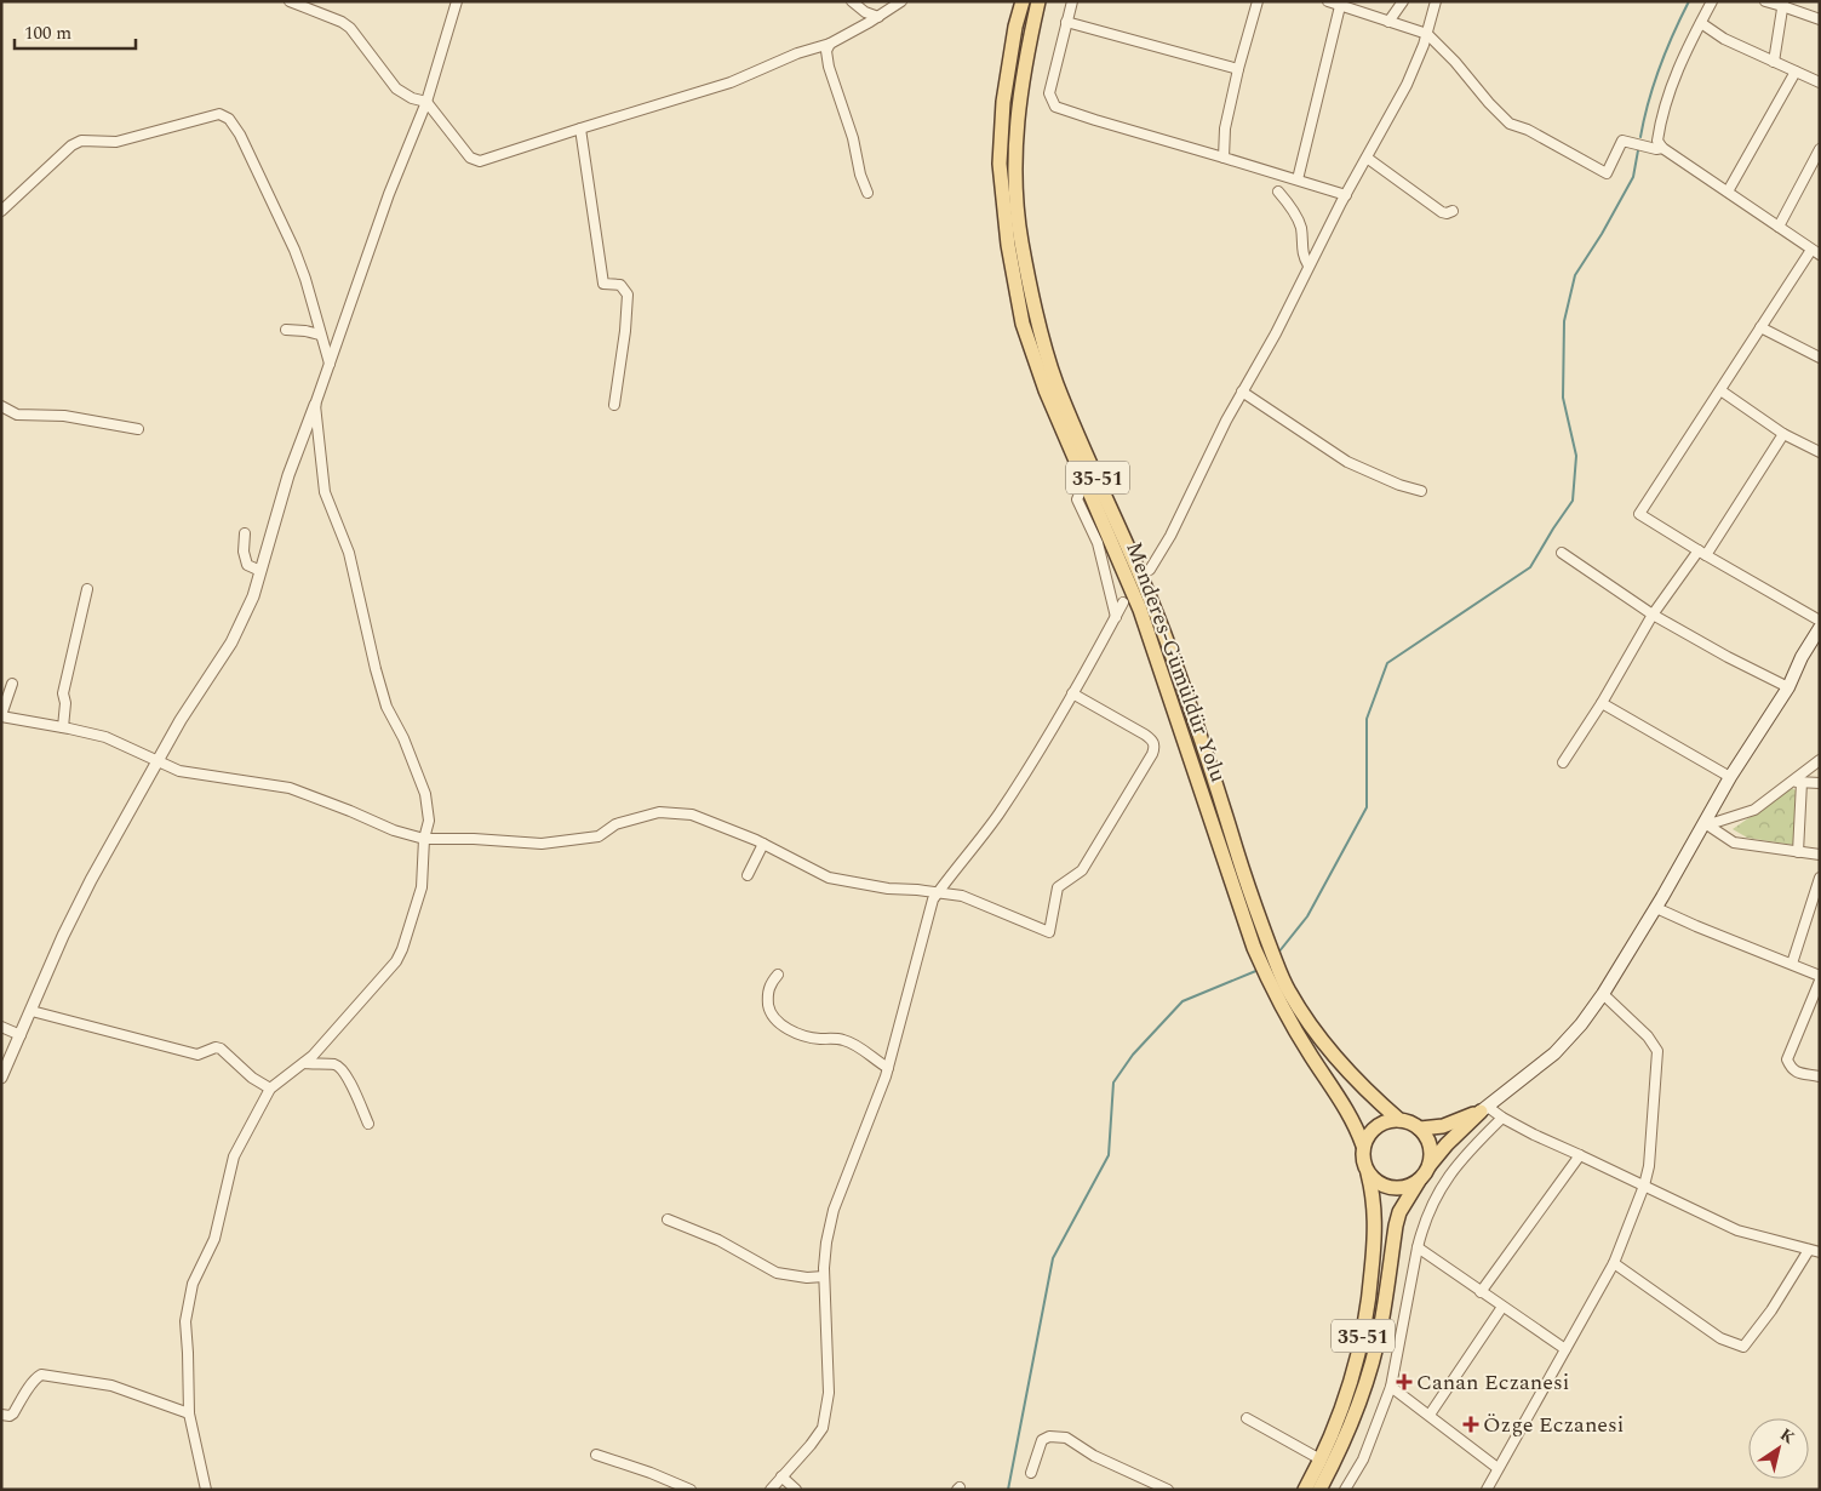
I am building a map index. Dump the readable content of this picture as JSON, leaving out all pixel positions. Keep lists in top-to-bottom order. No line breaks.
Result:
{"streets":{"main road":["35-51","Menderes-Gümüldür Yolu"]},"crossings":[["35-51","Menderes-Gümüldür Yolu"]],"places":{"health":["Canan Eczanesi","Özge Eczanesi"]},"scale_bar":"100 m","north":"top right"}
